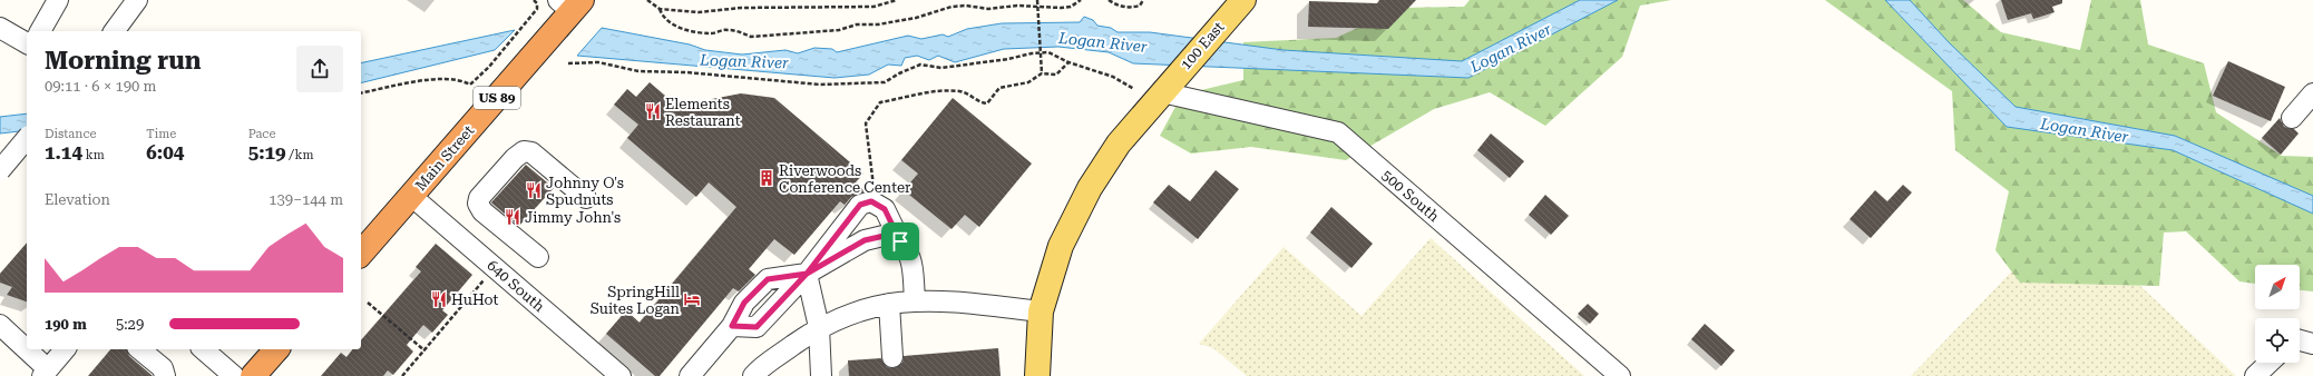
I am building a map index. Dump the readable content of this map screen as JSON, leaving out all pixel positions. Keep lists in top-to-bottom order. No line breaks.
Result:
{"streets":{"highway":["US 89","Main Street"],"main road":["100 East"],"street":["500 South","640 South"]},"crossings":[["100 East","500 South"],["Main Street","640 South"]],"water":["Logan River"],"places":{"restaurant":["Elements Restaurant","Johnny O's Spudnuts","Jimmy John's","HuHot"],"building":["Riverwoods Conference Center"],"hotel":["SpringHill Suites Logan"]},"north":"top right","page":{"heading":["Morning run","09:11 · 6 × 190 m"],"stats":[["Distance","1.14 km"],["Time","6:04"],["Pace","5:19 /km"]],"chart":["Elevation","139–144 m"],"list":[{"name":"190 m","note":"5:29"}]}}
